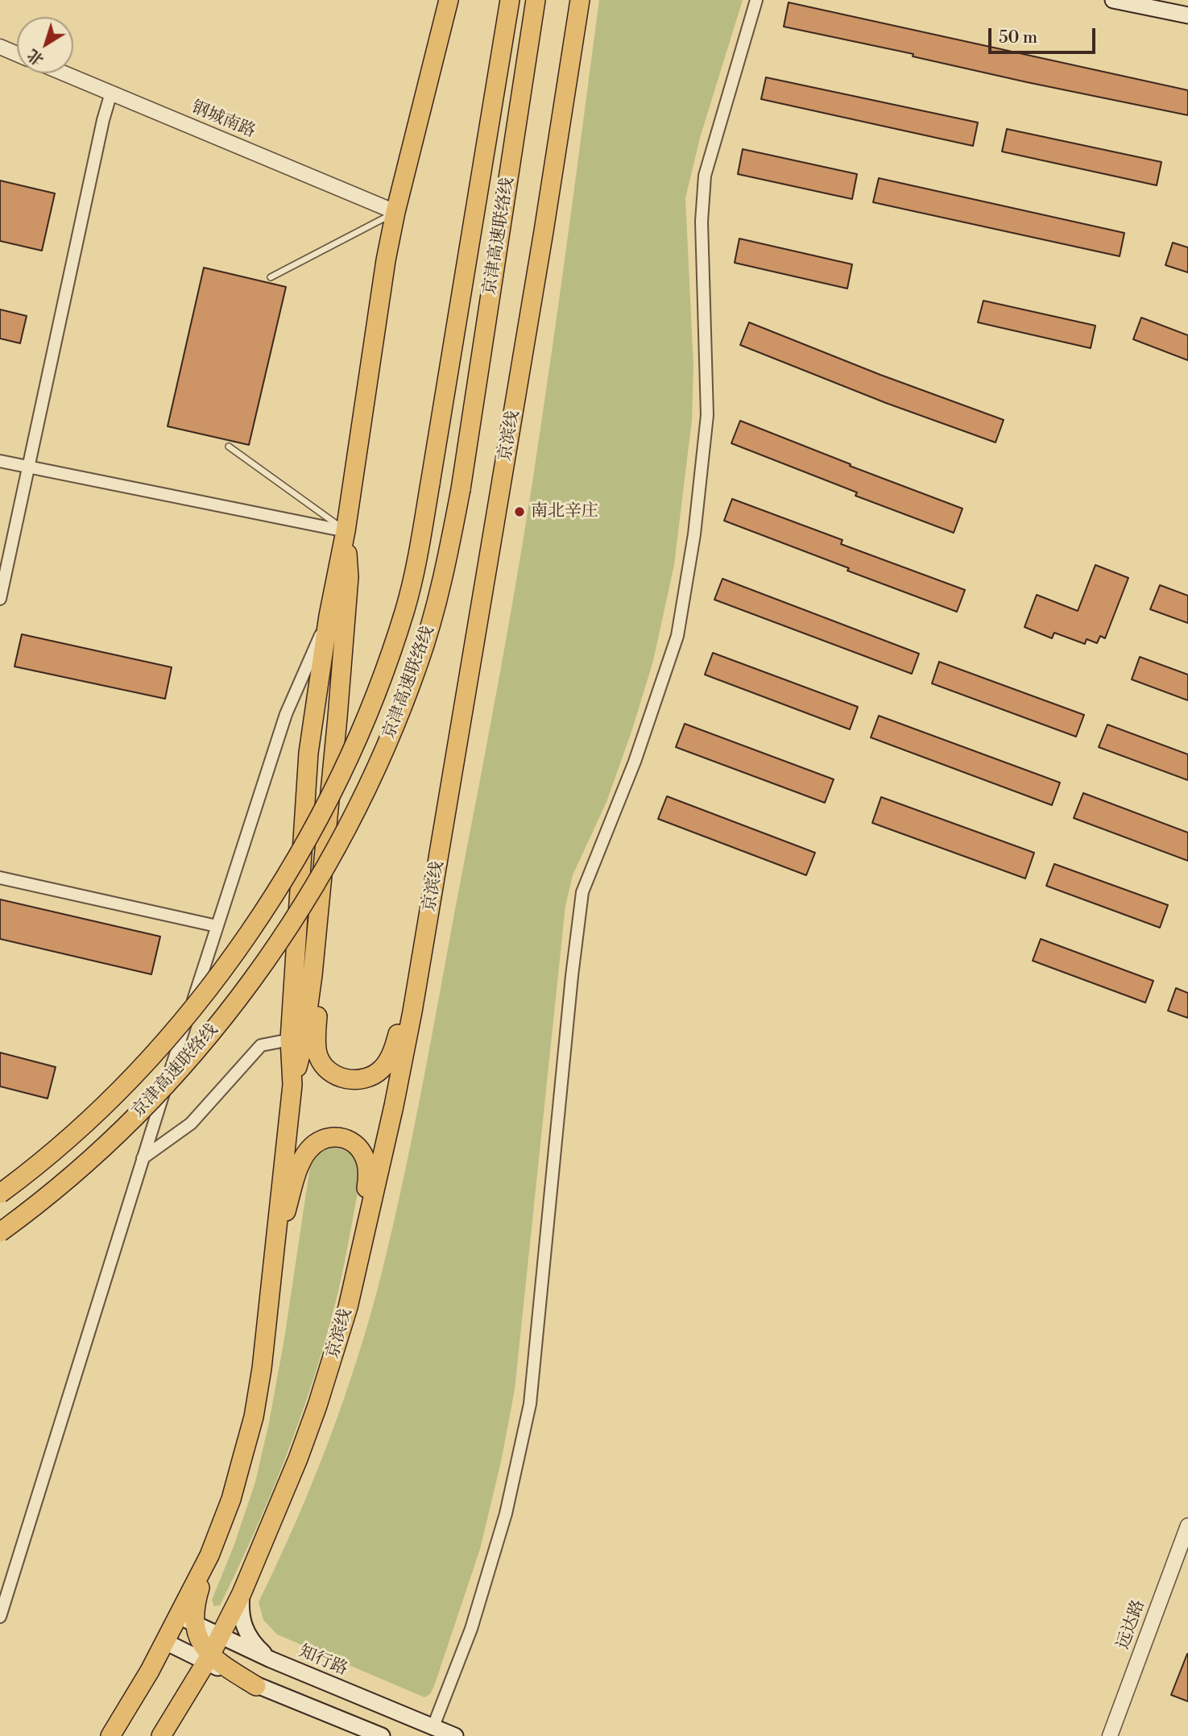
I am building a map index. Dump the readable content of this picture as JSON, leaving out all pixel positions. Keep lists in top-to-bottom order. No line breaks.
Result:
{"streets":{"highway":["京津高速联络线","京滨线"],"main road":["知行路"],"street":["钢城南路","远达路"]},"crossings":[["京滨线","知行路"]],"places":["南北辛庄"],"scale_bar":"50 m","north":"bottom left"}
